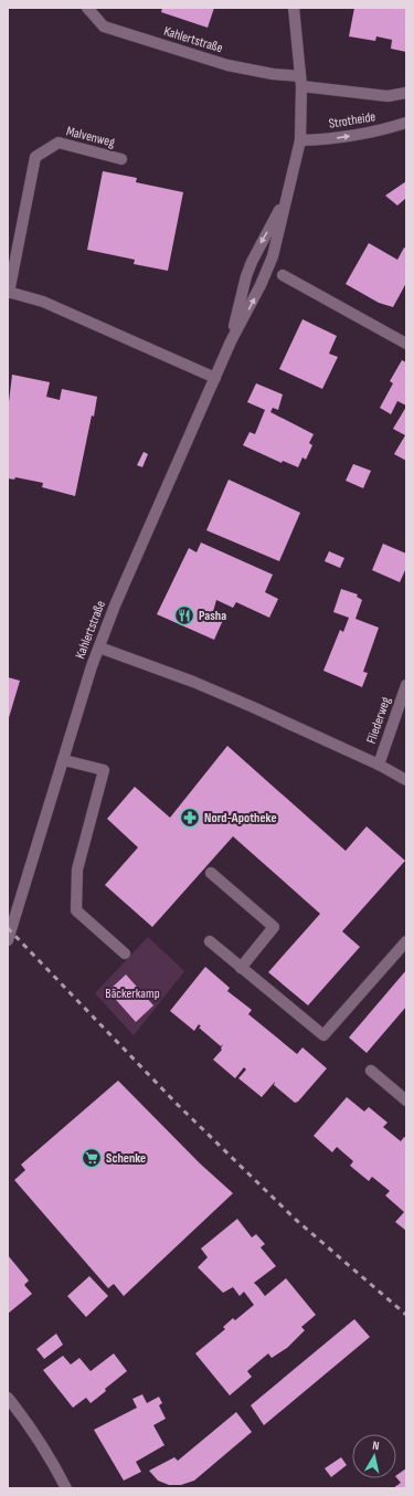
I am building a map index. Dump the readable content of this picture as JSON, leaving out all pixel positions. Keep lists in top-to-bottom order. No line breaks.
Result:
{"streets":{"street":["Kahlertstraße","Strotheide","Malvenweg","Fliederweg"]},"crossings":[["Kahlertstraße","Strotheide"],["Kahlertstraße","Malvenweg"]],"parks":["Bäckerkamp"],"places":{"restaurant":["Pasha"],"pharmacy":["Nord-Apotheke"],"supermarket":["Schenke"]},"north":"top"}
